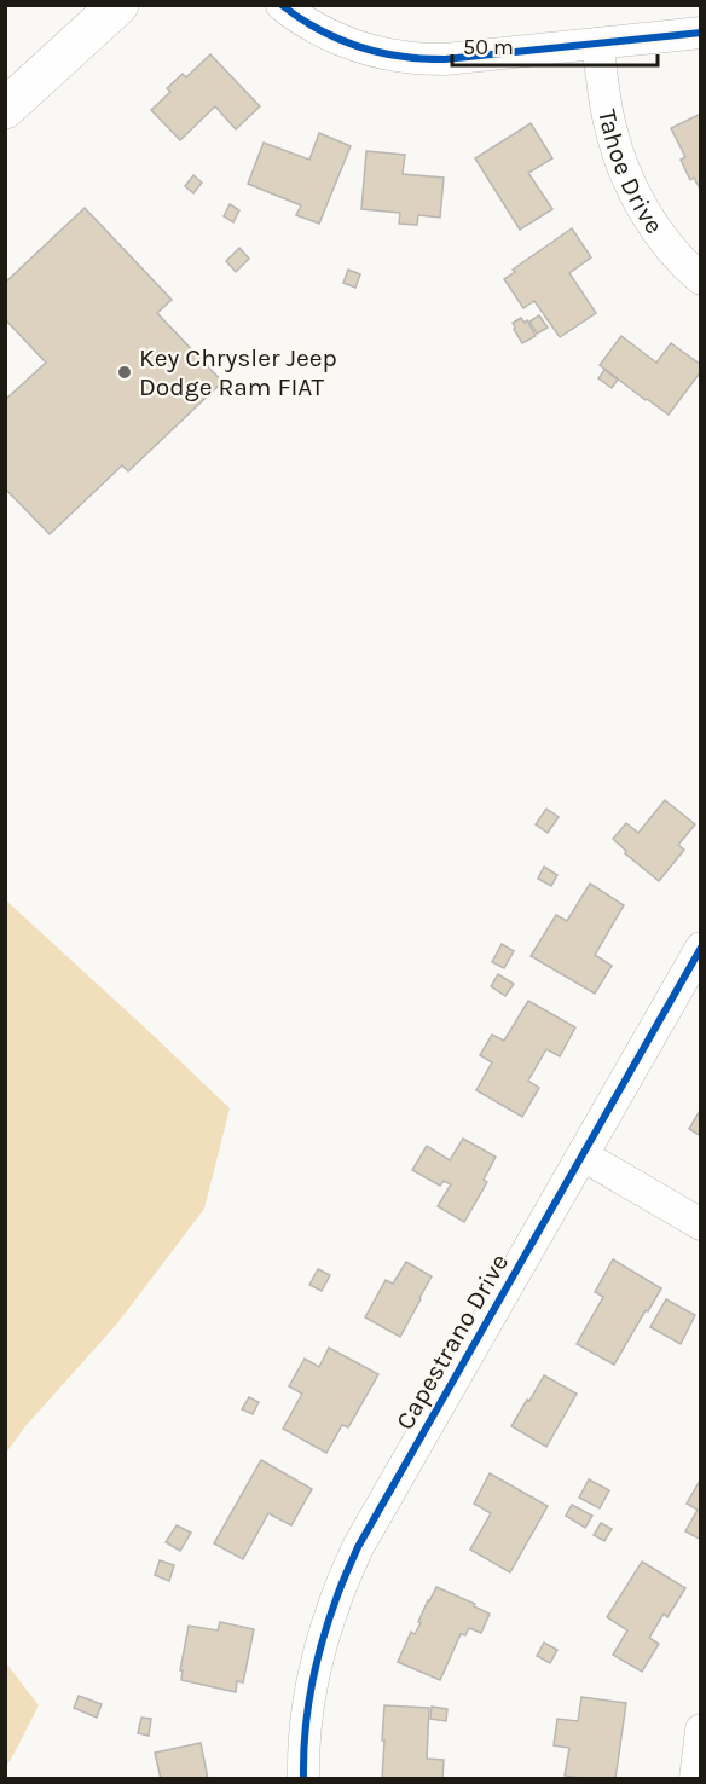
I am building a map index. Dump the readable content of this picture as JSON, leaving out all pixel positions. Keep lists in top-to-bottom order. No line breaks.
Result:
{"streets":{"street":["Tahoe Drive","Capestrano Drive"]},"places":["Key Chrysler Jeep Dodge Ram FIAT"],"scale_bar":"50 m"}
